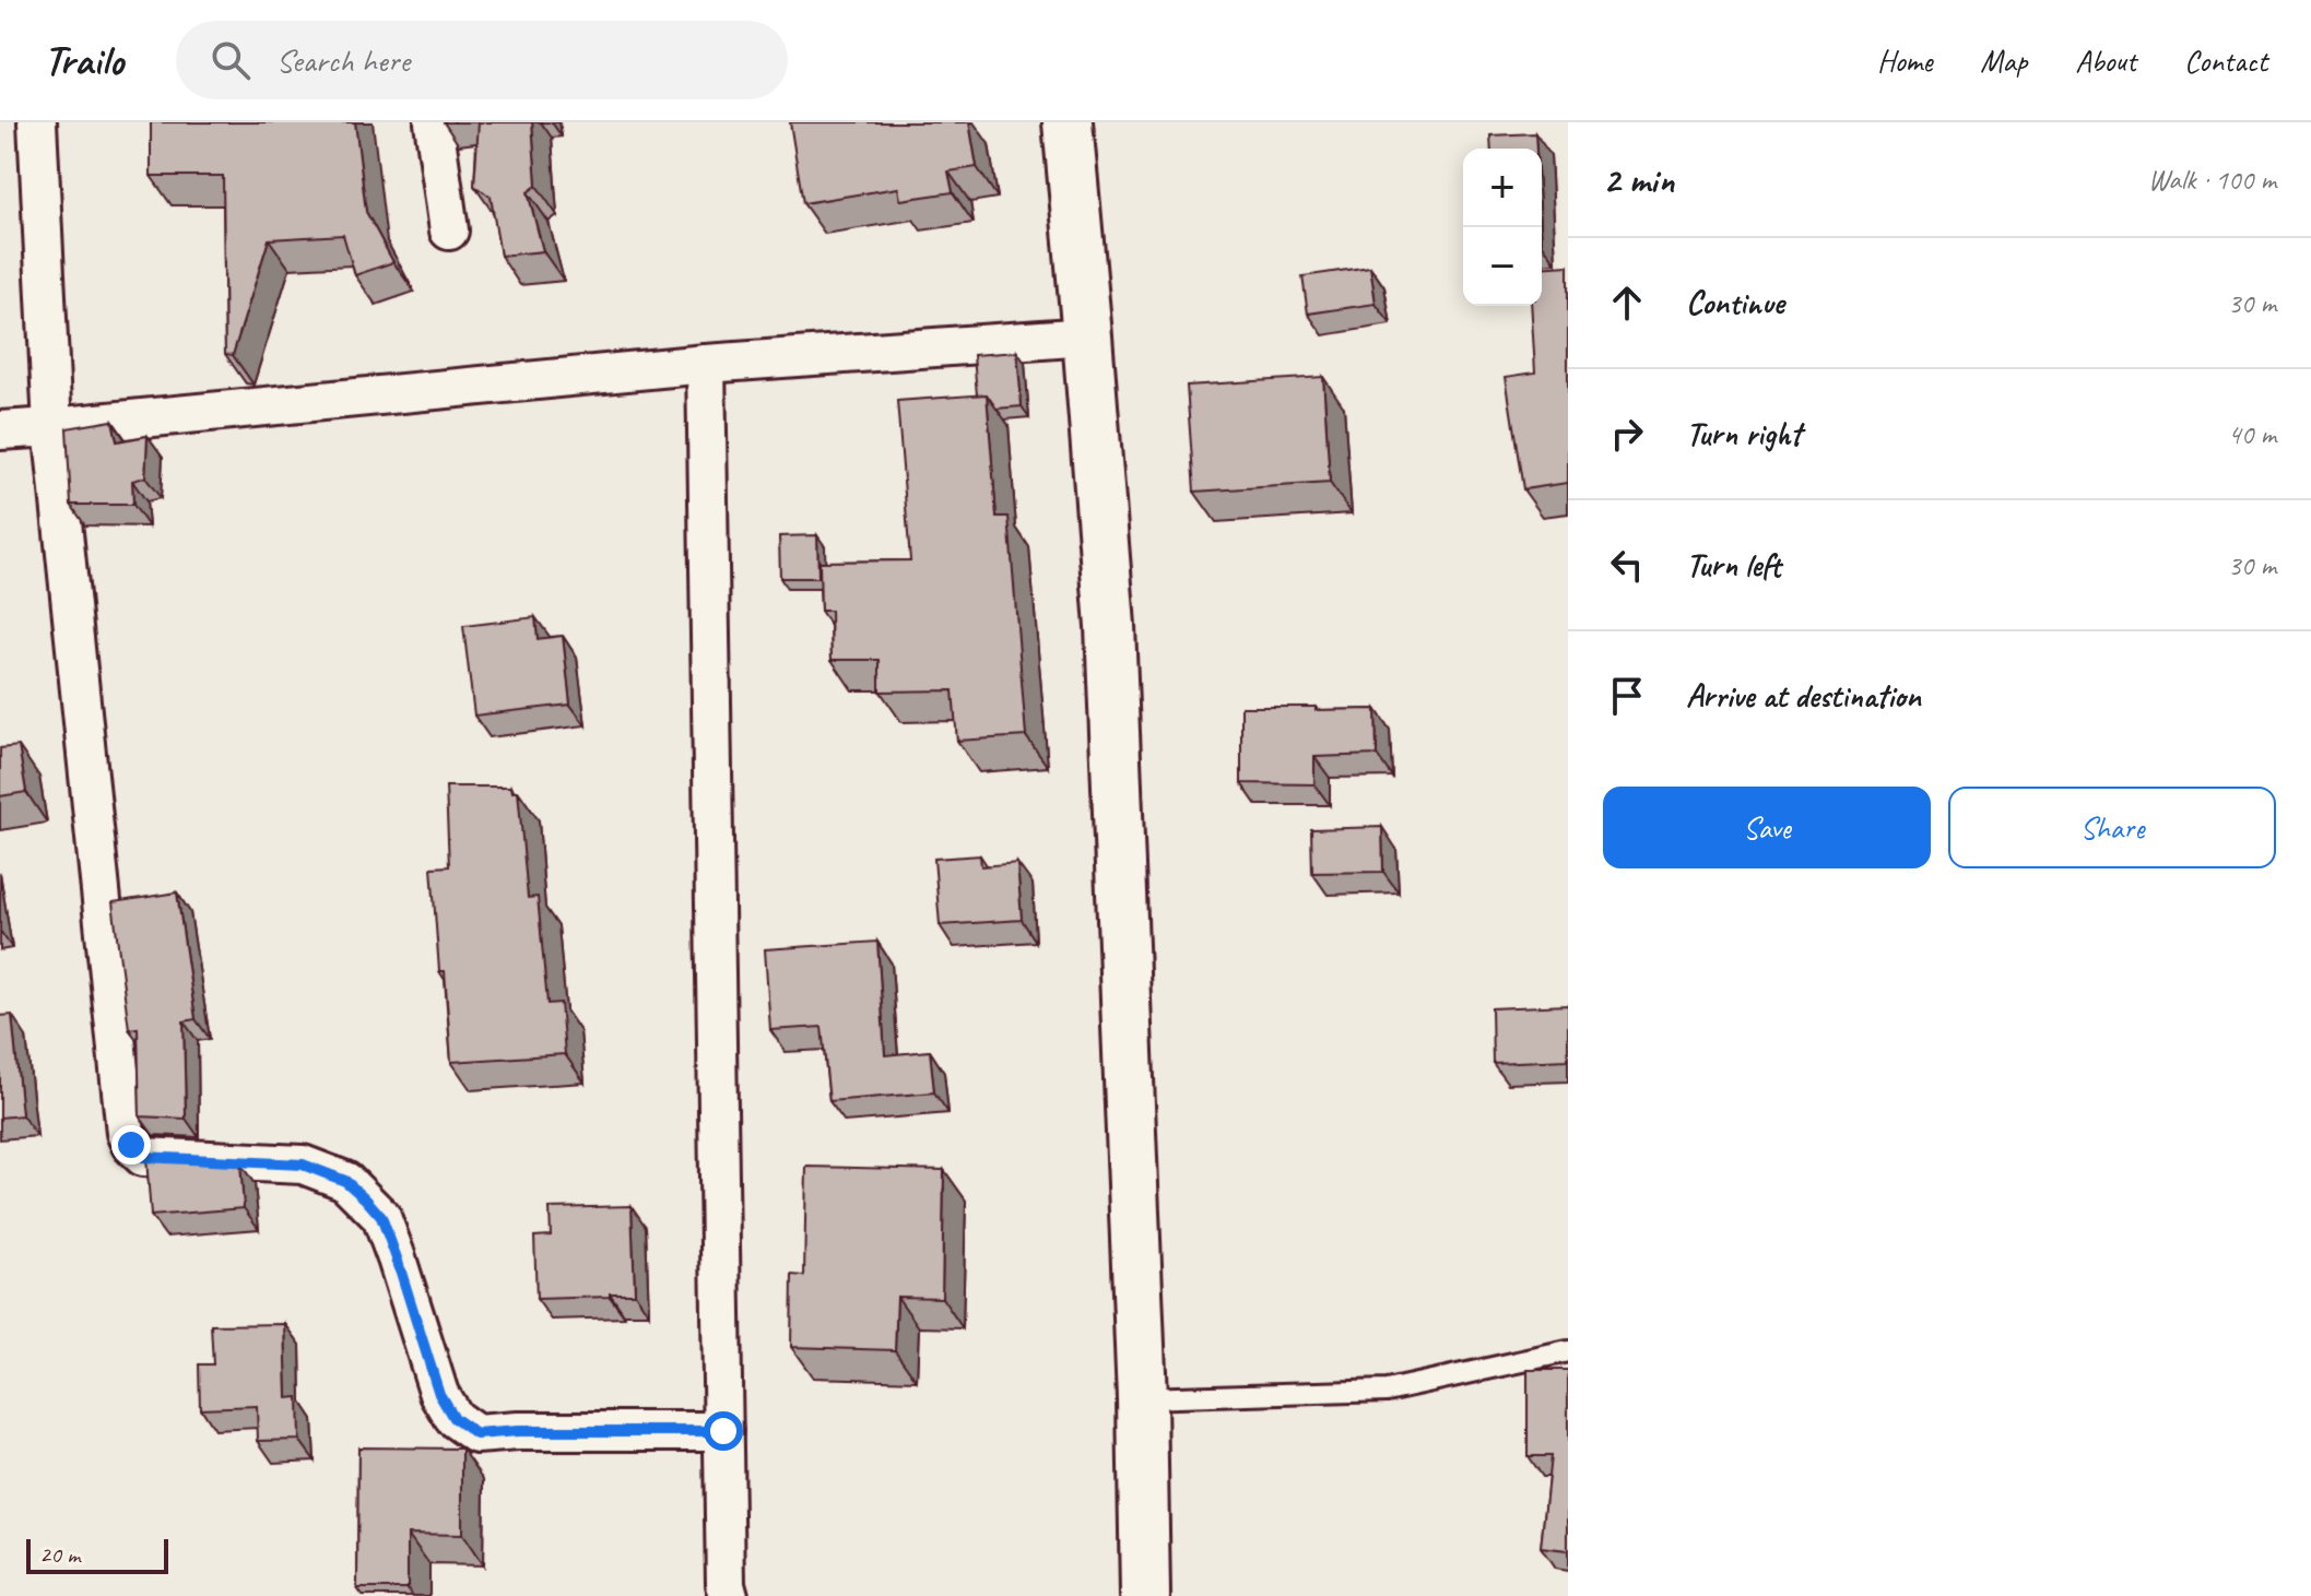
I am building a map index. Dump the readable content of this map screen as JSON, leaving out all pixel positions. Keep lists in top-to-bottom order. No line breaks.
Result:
{"scale_bar":"20 m","page":{"header":"Trailo","search":"Search here","nav":["Home","Map","About","Contact"],"heading":["2 min","Walk · 100 m"],"map_buttons":["+","−"],"list":[["Continue","30 m"],["Turn right","40 m"],["Turn left","30 m"],"Arrive at destination"],"buttons":["Save","Share"],"scale":"20 m"}}
